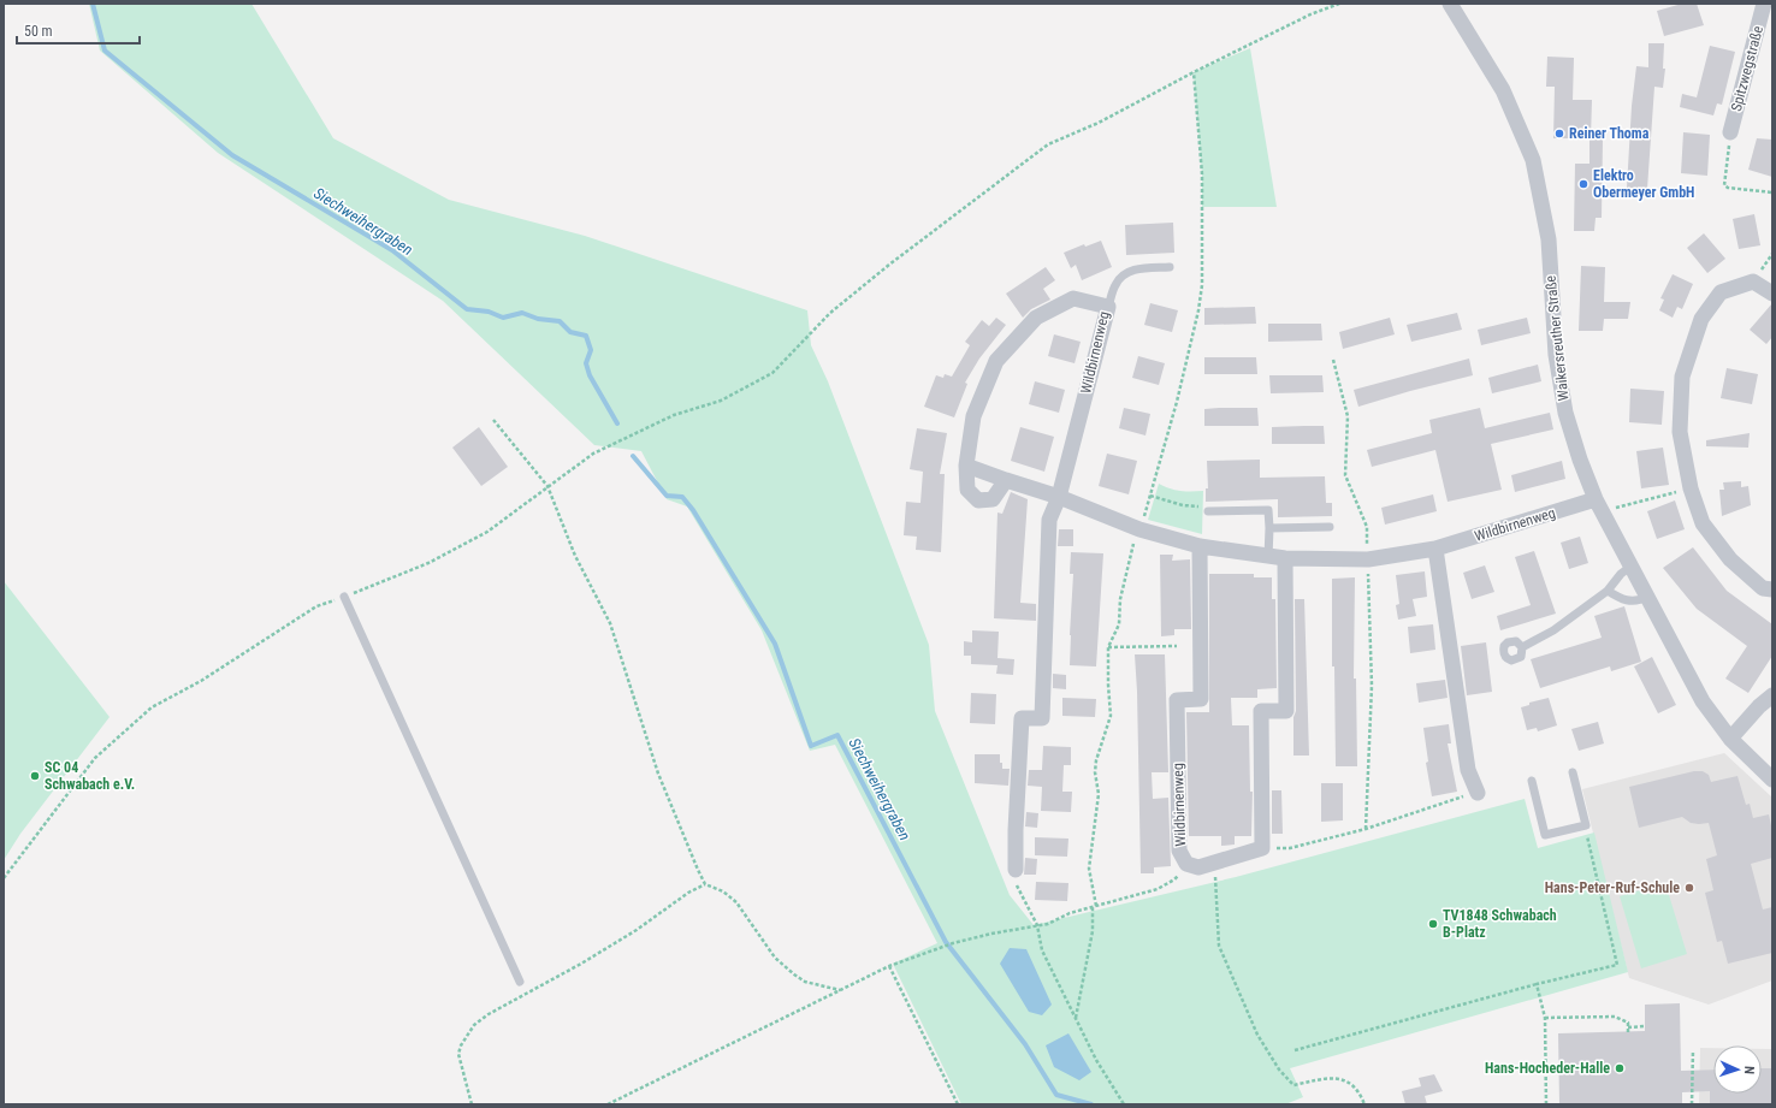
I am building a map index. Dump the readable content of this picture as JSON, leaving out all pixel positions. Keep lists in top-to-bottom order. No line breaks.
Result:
{"streets":{"street":["Spitzwegstraße","Waikersreuther Straße","Wildbirnenweg"]},"crossings":[["Waikersreuther Straße","Wildbirnenweg"]],"water":["Siechweihergraben"],"places":["Reiner Thoma","Elektro Obermeyer GmbH","SC 04 Schwabach e.V.","Hans-Peter-Ruf-Schule","TV1848 Schwabach B-Platz","Hans-Hocheder-Halle"],"scale_bar":"50 m","north":"right"}
